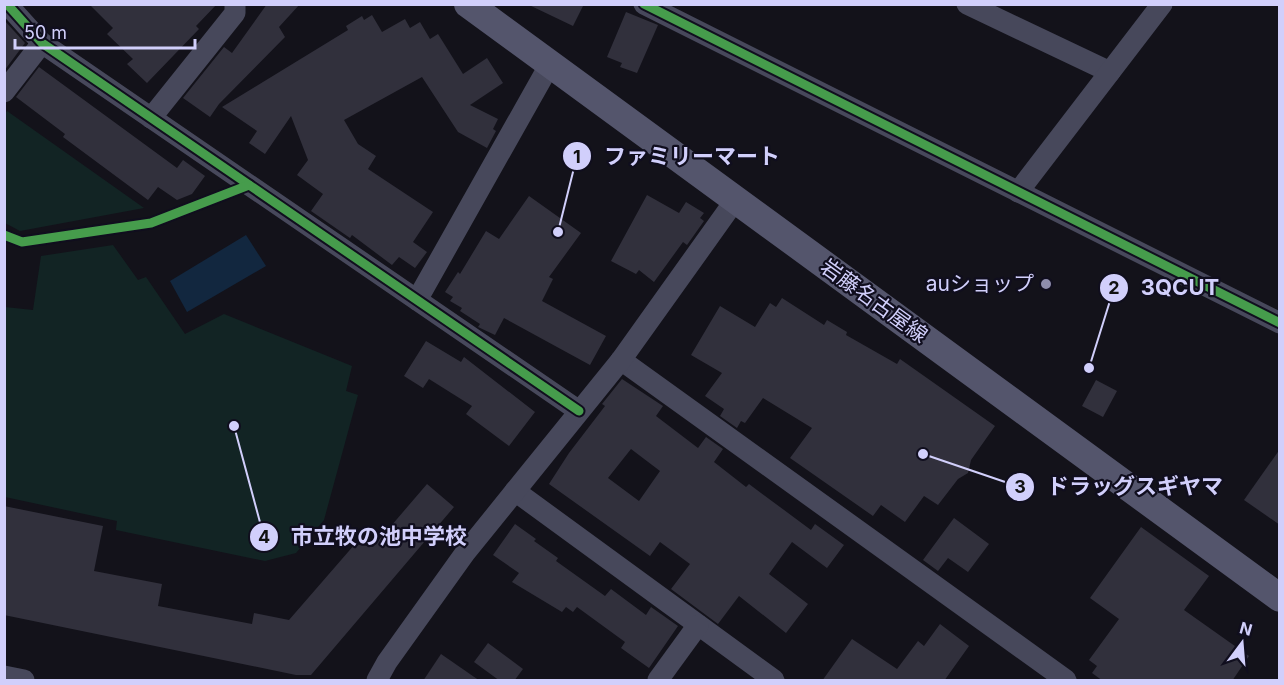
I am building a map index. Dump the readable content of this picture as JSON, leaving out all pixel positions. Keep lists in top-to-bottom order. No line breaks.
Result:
{"streets":{"main road":["岩藤名古屋線"]},"places":["ファミリーマート","auショップ","3QCUT","市立牧の池中学校","ドラッグスギヤマ"],"scale_bar":"50 m","north":"top"}
